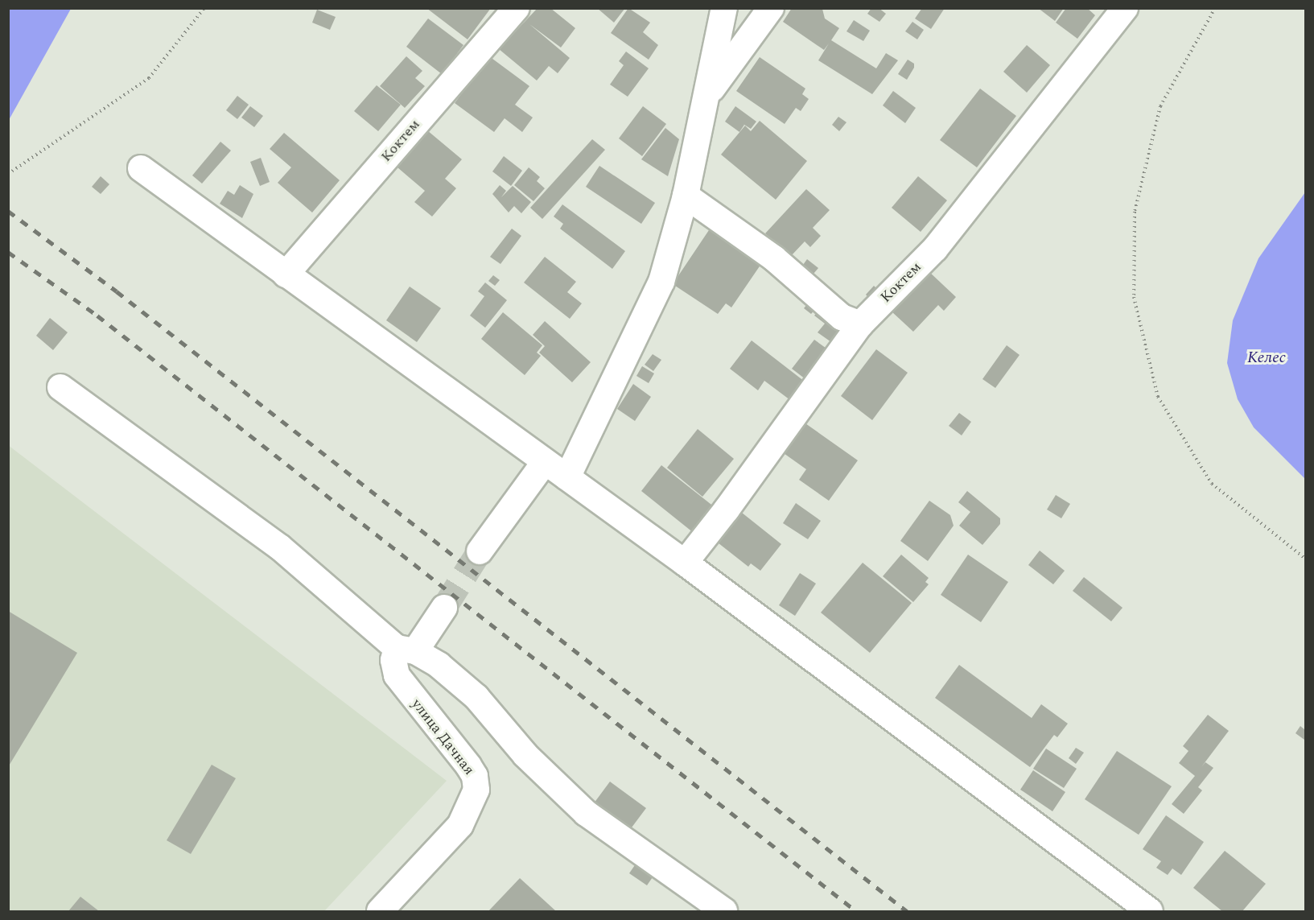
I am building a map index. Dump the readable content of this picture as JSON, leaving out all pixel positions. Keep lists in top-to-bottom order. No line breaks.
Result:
{"streets":{"street":["Коктем","улица Дачная"]},"water":["Келес"]}
